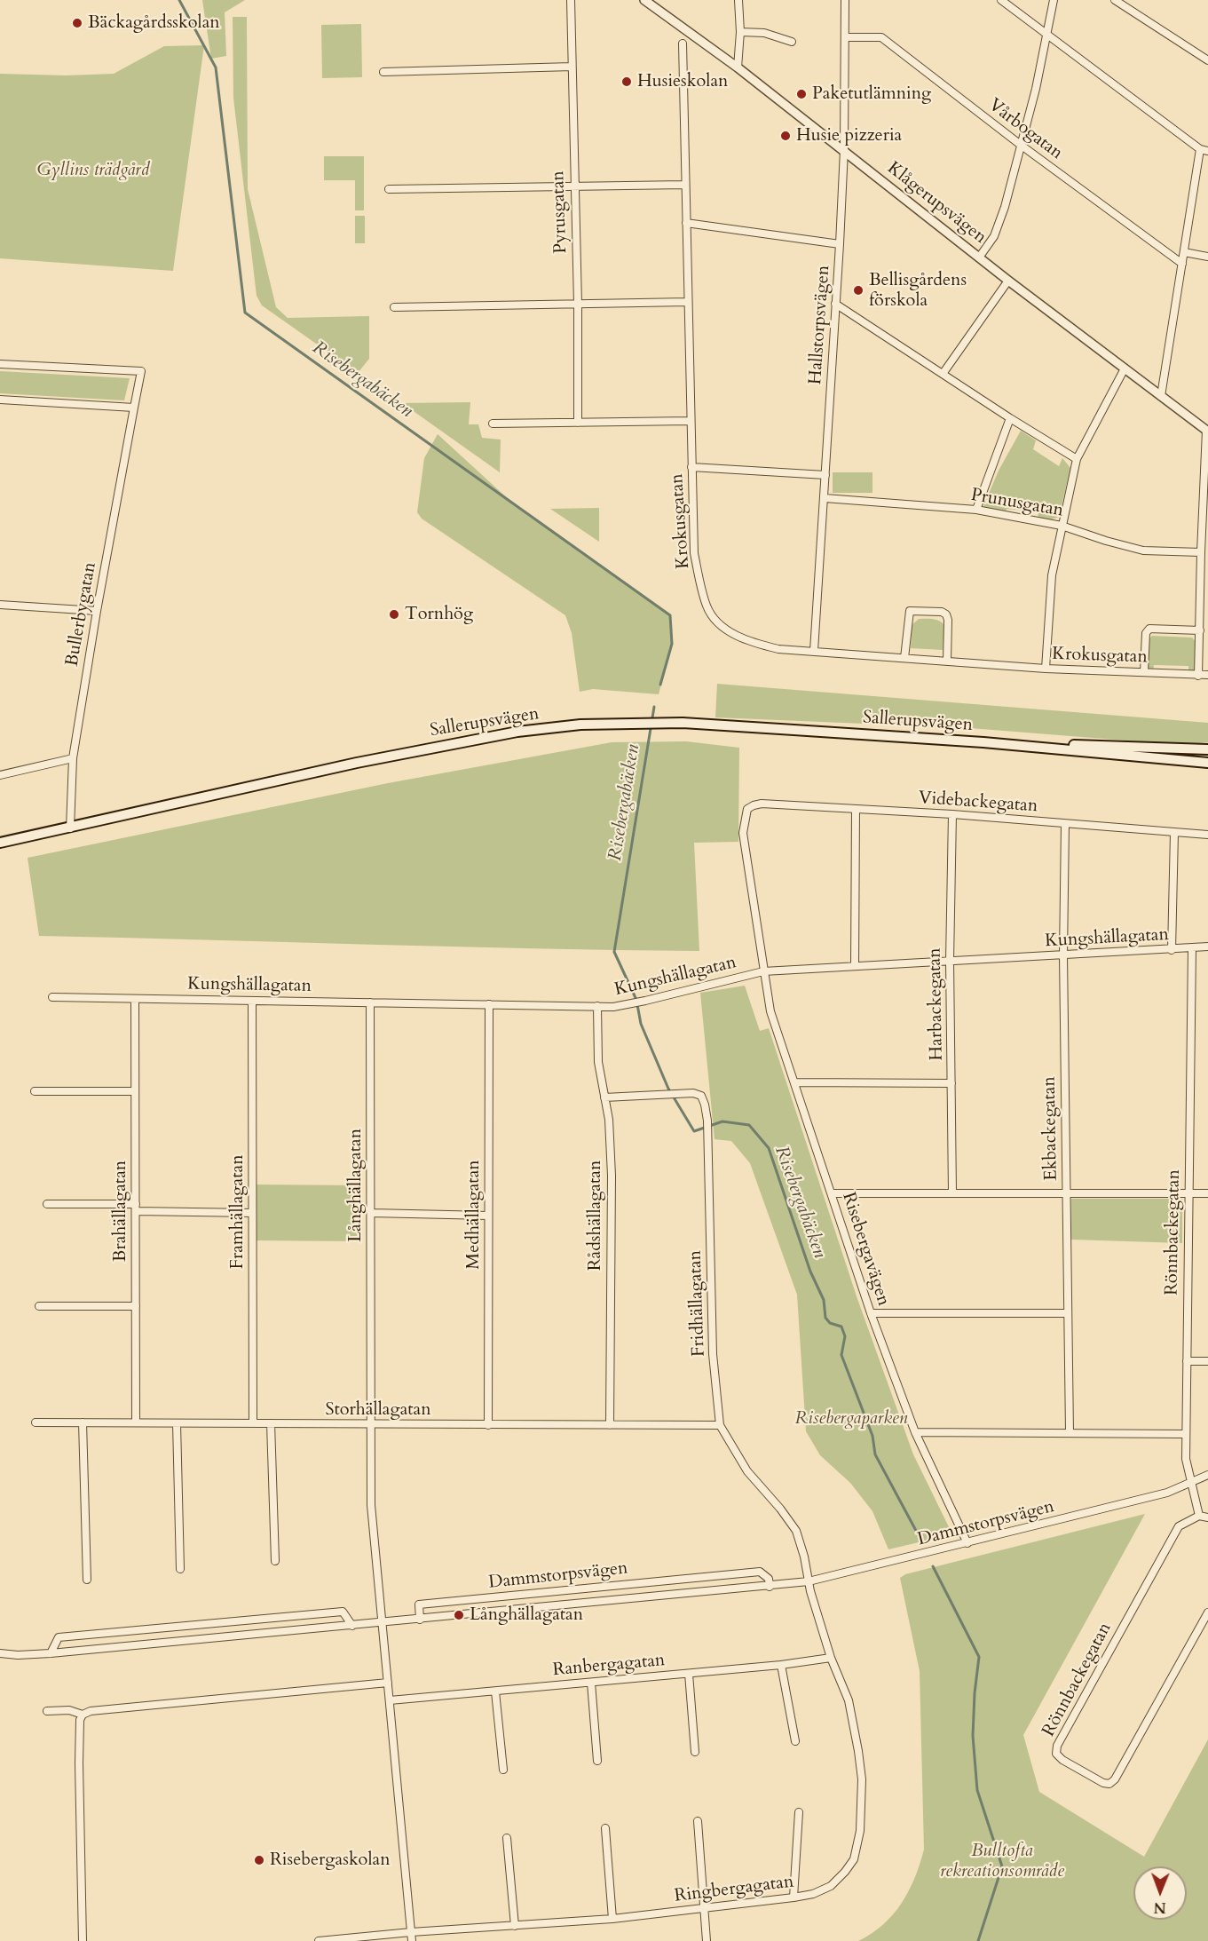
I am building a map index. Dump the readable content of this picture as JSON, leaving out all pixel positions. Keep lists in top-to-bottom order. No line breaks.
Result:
{"streets":{"main road":["Sallerupsvägen"],"street":["Vårbogatan","Klågerupsvägen","Pyrusgatan","Hallstorpsvägen","Prunusgatan","Krokusgatan","Bullerbygatan","Videbackegatan","Kungshällagatan","Harbackegatan","Ekbackegatan","Långhällagatan","Brahällagatan","Framhällagatan","Medhällagatan","Rådshällagatan","Rönnbackegatan","Risebergavägen","Fridhällagatan","Storhällagatan","Dammstorpsvägen","Ranbergagatan","Ringbergagatan"]},"crossings":[["Vårbogatan","Hallstorpsvägen"],["Klågerupsvägen","Hallstorpsvägen"],["Hallstorpsvägen","Prunusgatan"],["Hallstorpsvägen","Krokusgatan"],["Bullerbygatan","Sallerupsvägen"],["Videbackegatan","Harbackegatan"],["Videbackegatan","Ekbackegatan"],["Videbackegatan","Risebergavägen"],["Kungshällagatan","Harbackegatan"],["Kungshällagatan","Ekbackegatan"],["Kungshällagatan","Långhällagatan"],["Kungshällagatan","Brahällagatan"],["Kungshällagatan","Framhällagatan"],["Kungshällagatan","Medhällagatan"],["Kungshällagatan","Rådshällagatan"],["Kungshällagatan","Rönnbackegatan"],["Kungshällagatan","Risebergavägen"],["Långhällagatan","Storhällagatan"],["Långhällagatan","Dammstorpsvägen"],["Långhällagatan","Ranbergagatan"],["Långhällagatan","Ringbergagatan"],["Brahällagatan","Storhällagatan"],["Framhällagatan","Storhällagatan"],["Medhällagatan","Storhällagatan"],["Rådshällagatan","Fridhällagatan"],["Rådshällagatan","Storhällagatan"],["Rönnbackegatan","Dammstorpsvägen"],["Risebergavägen","Dammstorpsvägen"],["Fridhällagatan","Storhällagatan"],["Fridhällagatan","Dammstorpsvägen"],["Fridhällagatan","Ringbergagatan"],["Dammstorpsvägen","Ringbergagatan"],["Ranbergagatan","Ringbergagatan"]],"water":["Risebergabäcken"],"parks":["Gyllins trädgård","Risebergaparken","Bulltofta rekreationsområde"],"places":["Bäckagårdsskolan","Husieskolan","Paketutlämning","Husie pizzeria","Bellisgårdens förskola","Tornhög","Långhällagatan","Risebergaskolan"],"north":"bottom"}
